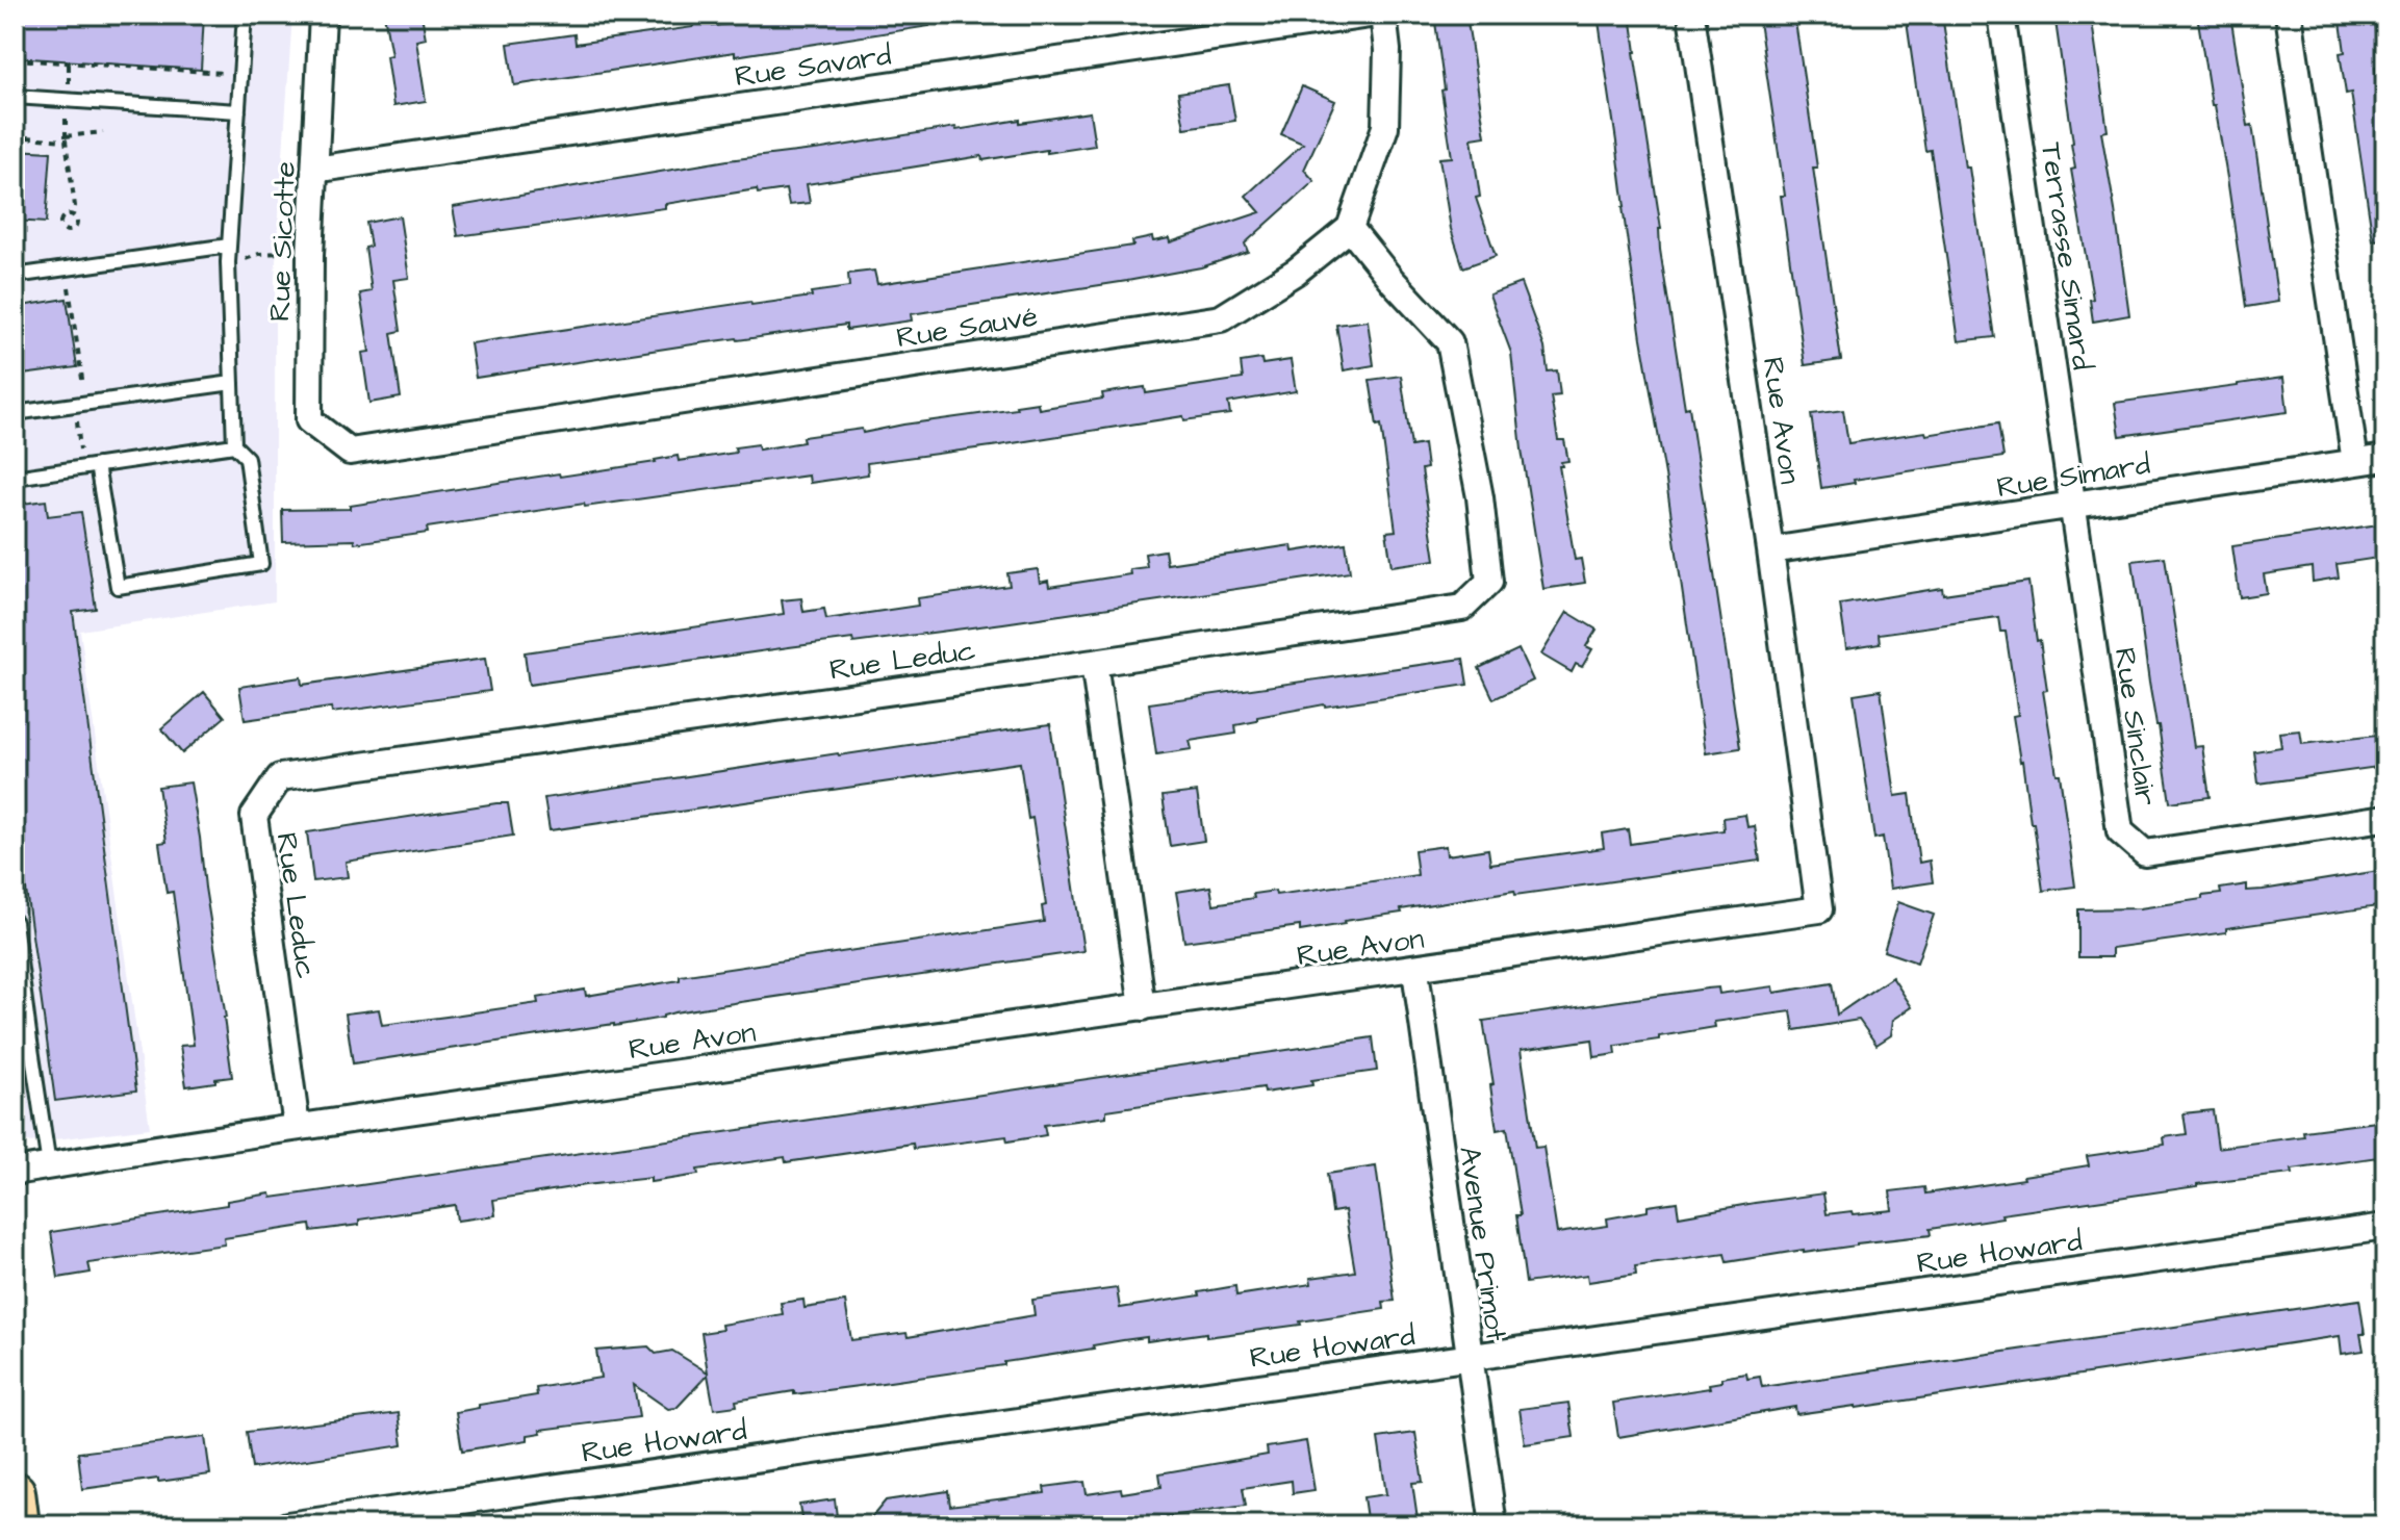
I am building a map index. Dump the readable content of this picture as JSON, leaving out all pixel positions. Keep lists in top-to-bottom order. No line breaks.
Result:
{"streets":{"street":["Rue Savard","Rue Sicotte","Terrasse Simard","Rue Sauvé","Rue Avon","Rue Simard","Rue Leduc","Rue Sinclair","Avenue Primot","Rue Howard"]},"crossings":[["Rue Savard","Rue Sicotte"],["Rue Sicotte","Rue Sauvé"],["Terrasse Simard","Rue Simard"],["Terrasse Simard","Rue Sinclair"],["Rue Sauvé","Rue Leduc"],["Rue Avon","Rue Simard"],["Rue Avon","Rue Leduc"],["Rue Avon","Avenue Primot"],["Rue Simard","Rue Sinclair"],["Avenue Primot","Rue Howard"]]}
